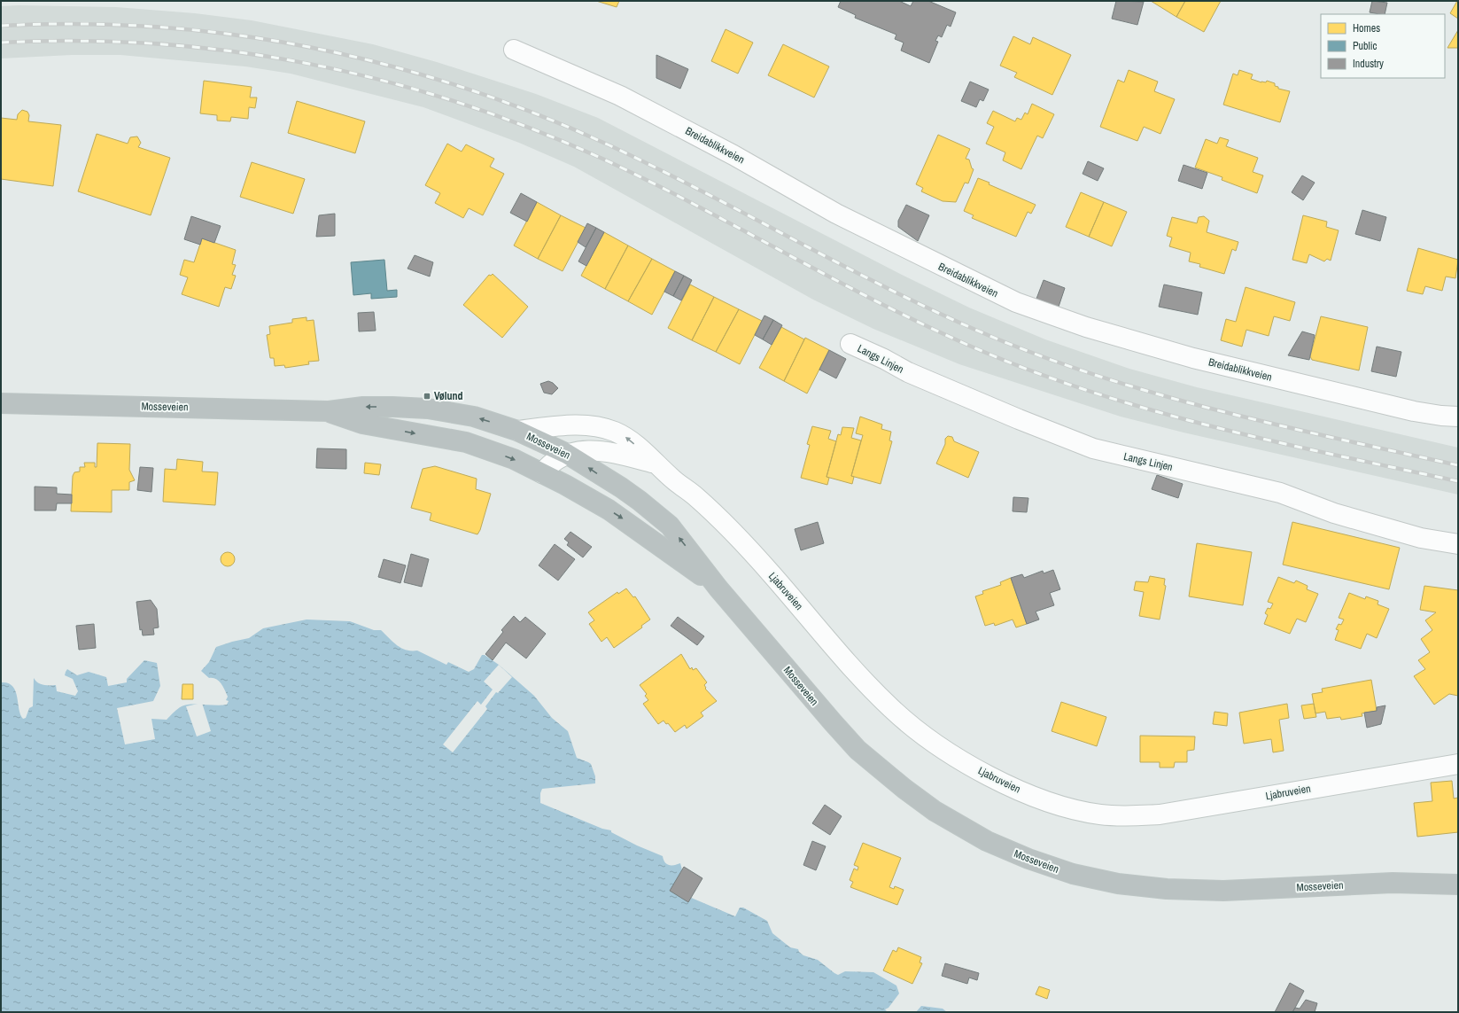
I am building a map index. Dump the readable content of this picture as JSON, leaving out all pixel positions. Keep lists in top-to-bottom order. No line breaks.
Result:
{"streets":{"highway":["Mosseveien"],"street":["Breidablikkveien","Langs Linjen","Ljabruveien"]},"crossings":[["Mosseveien","Ljabruveien"]],"places":{"transit":["Vølund"]},"legend":["Homes","Public","Industry"]}
